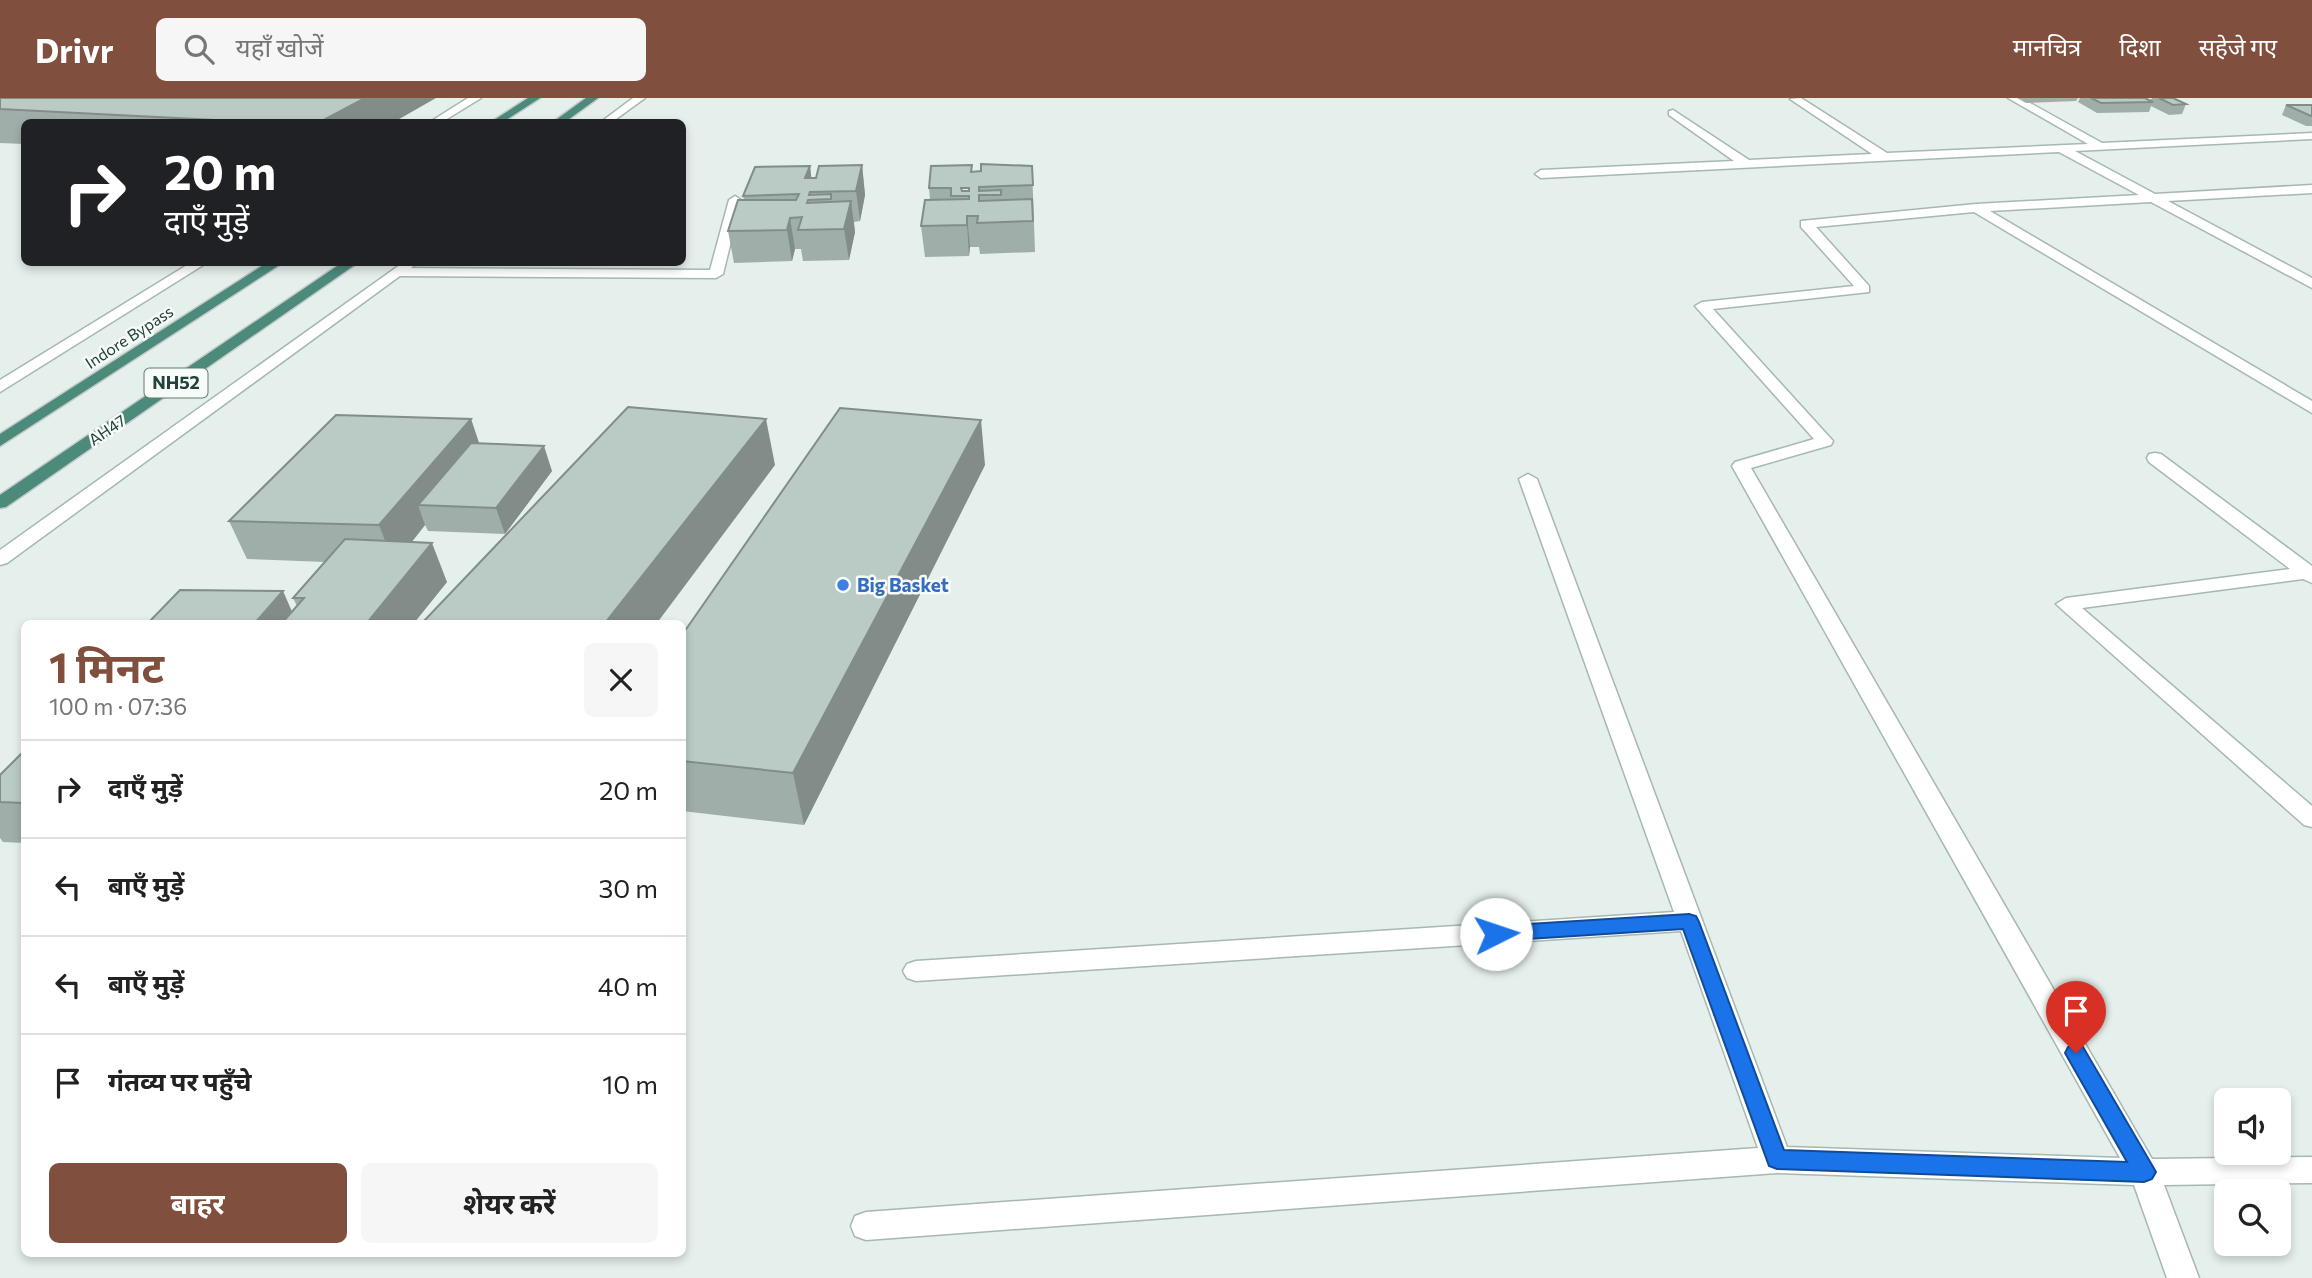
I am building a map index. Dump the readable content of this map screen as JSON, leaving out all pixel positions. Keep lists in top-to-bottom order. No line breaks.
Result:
{"streets":{"highway":["Indore Bypass","NH52","AH47"]},"places":["Big Basket"],"page":{"header":"Drivr","search":"यहाँ खोजें","nav":["मानचित्र","दिशा","सहेजे गए"],"turn":["20 m","दाएँ मुड़ें"],"heading":["1 मिनट","100 m · 07:36"],"list":[{"name":"दाएँ मुड़ें","value":"20 m"},{"name":"बाएँ मुड़ें","value":"30 m"},{"name":"बाएँ मुड़ें","value":"40 m"},{"name":"गंतव्य पर पहुँचे","value":"10 m"}],"buttons":["बाहर","शेयर करें"]}}
